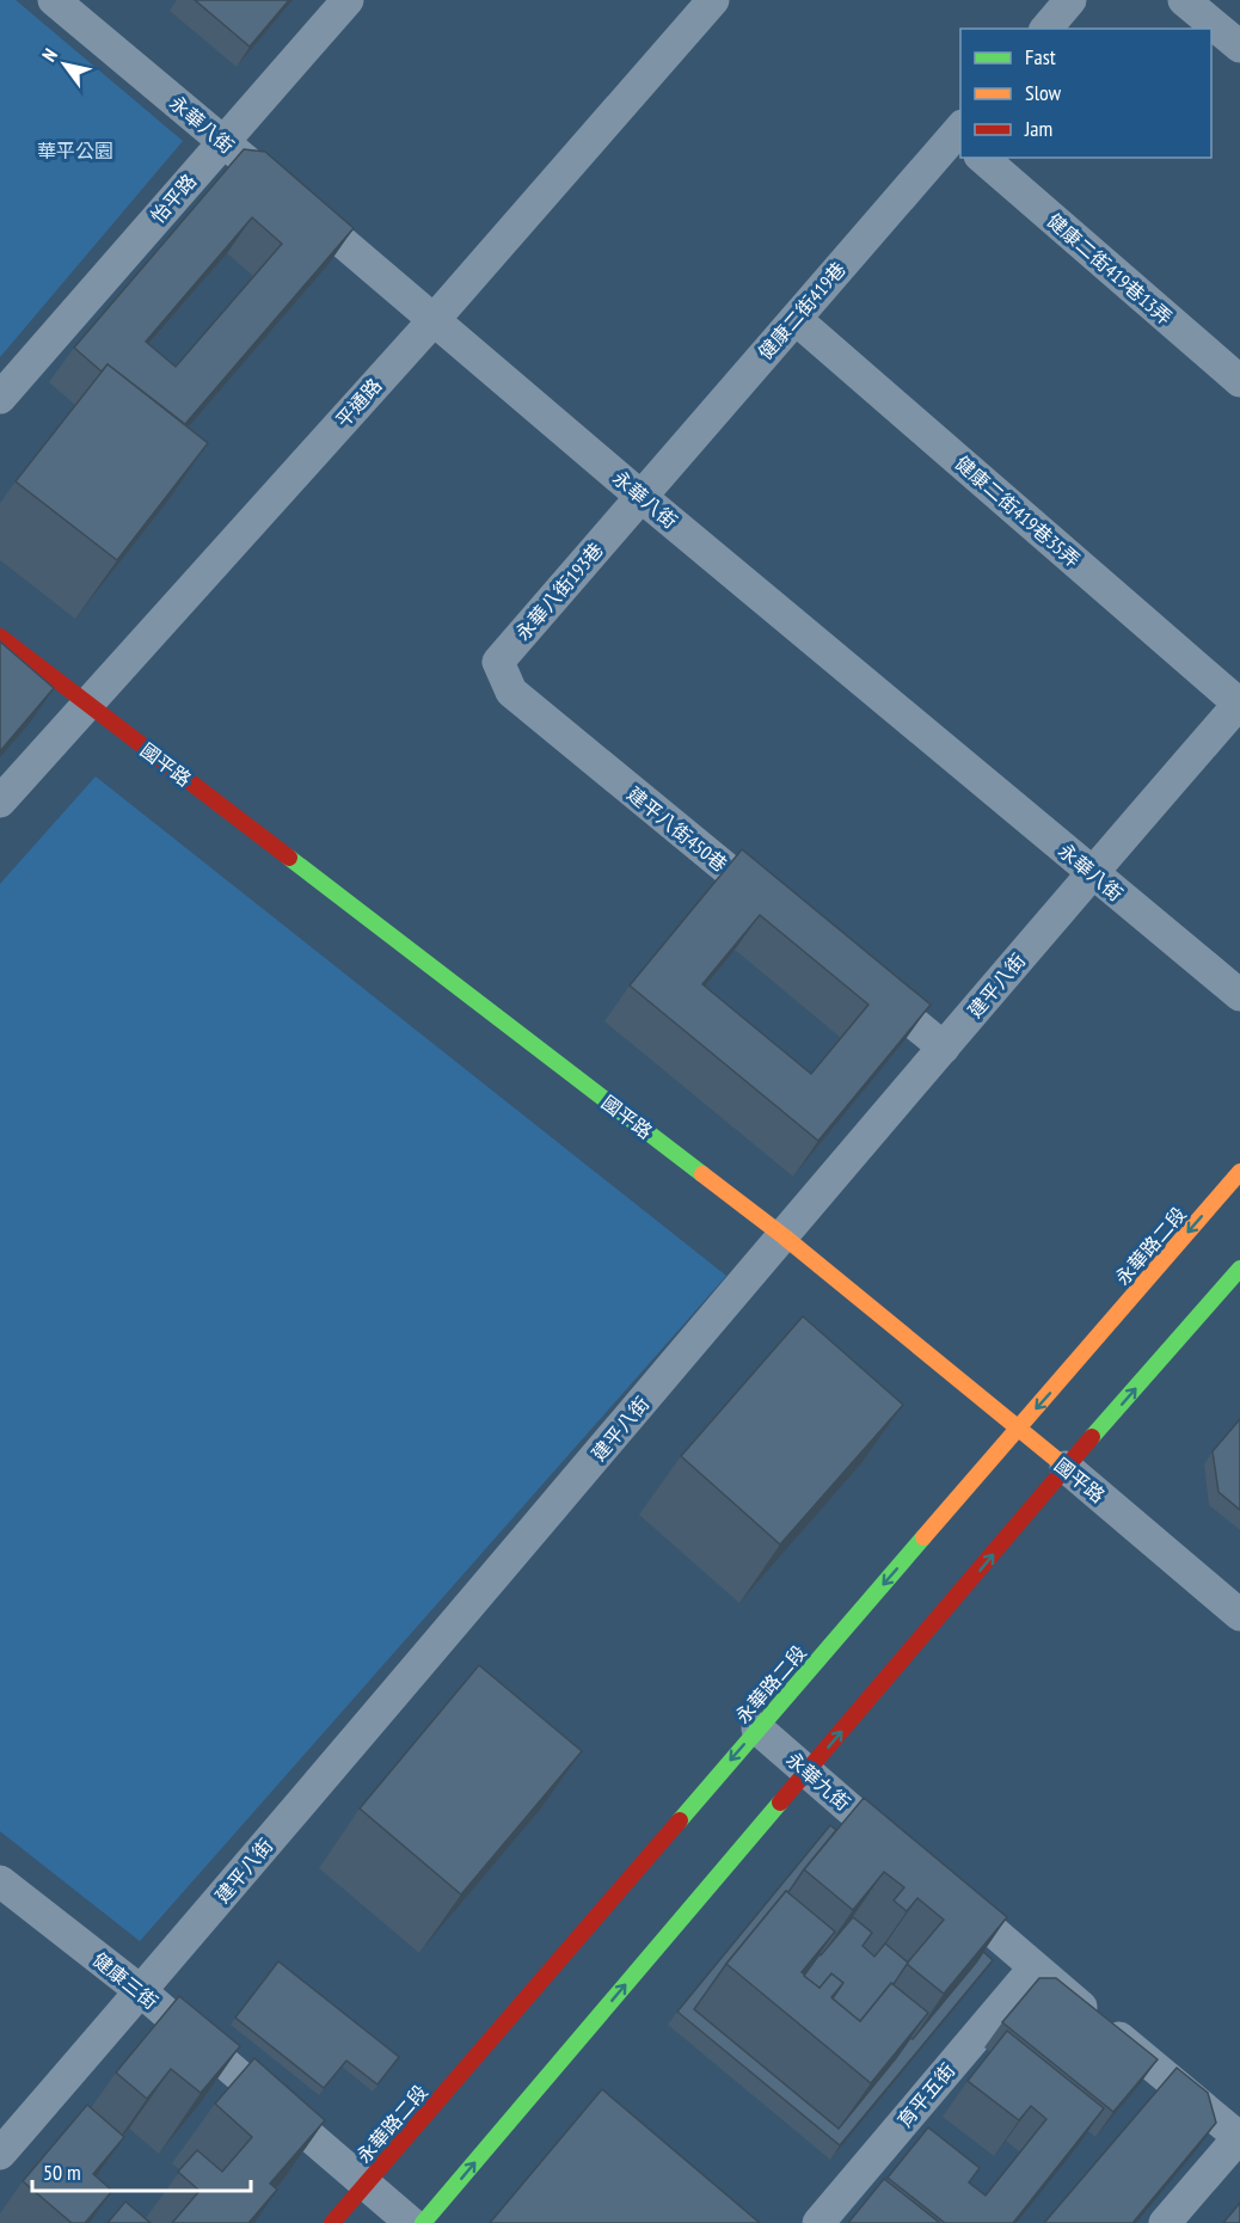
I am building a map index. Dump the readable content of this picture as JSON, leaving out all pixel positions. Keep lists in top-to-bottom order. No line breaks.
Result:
{"streets":{"street":["永華八街","怡平路","健康二街419巷13弄","健康二街419巷","平通路","健康二街419巷35弄","永華八街193巷","國平路","建平八街450巷","建平八街","永華路二段","永華九街","健康三街","育平五街"]},"crossings":[["永華八街","怡平路"],["永華八街","健康二街419巷"],["永華八街","平通路"],["永華八街","永華八街193巷"],["永華八街","建平八街"],["健康二街419巷","健康二街419巷35弄"],["健康二街419巷","永華八街193巷"],["平通路","國平路"],["健康二街419巷35弄","建平八街"],["永華八街193巷","建平八街450巷"],["國平路","建平八街"],["國平路","永華路二段"],["建平八街","健康三街"],["永華路二段","永華九街"],["永華路二段","健康三街"]],"parks":["華平公園"],"legend":["Fast","Slow","Jam"],"scale_bar":"50 m","north":"top left"}
